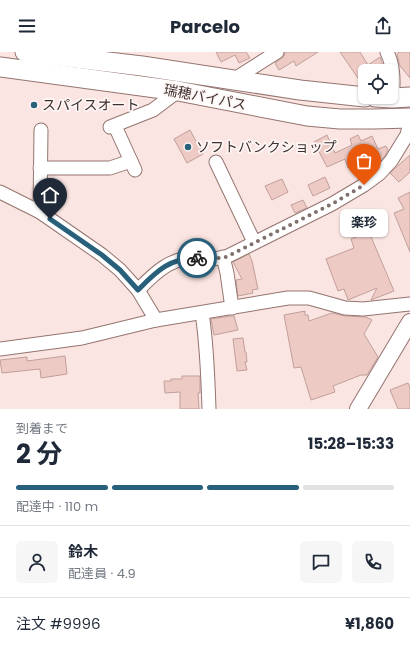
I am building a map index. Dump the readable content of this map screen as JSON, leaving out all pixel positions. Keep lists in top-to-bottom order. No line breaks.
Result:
{"streets":{"highway":["瑞穂バイパス"]},"places":["スパイスオート","ソフトバンクショップ","楽珍"],"page":{"header":"Parcelo","bubble":"楽珍","heading":["2 分","到着まで","15:28–15:33"],"panel":["鈴木","配達員 · 4.9","注文 #9996","¥1,860"],"bar":"配達中 · 110 m"}}
